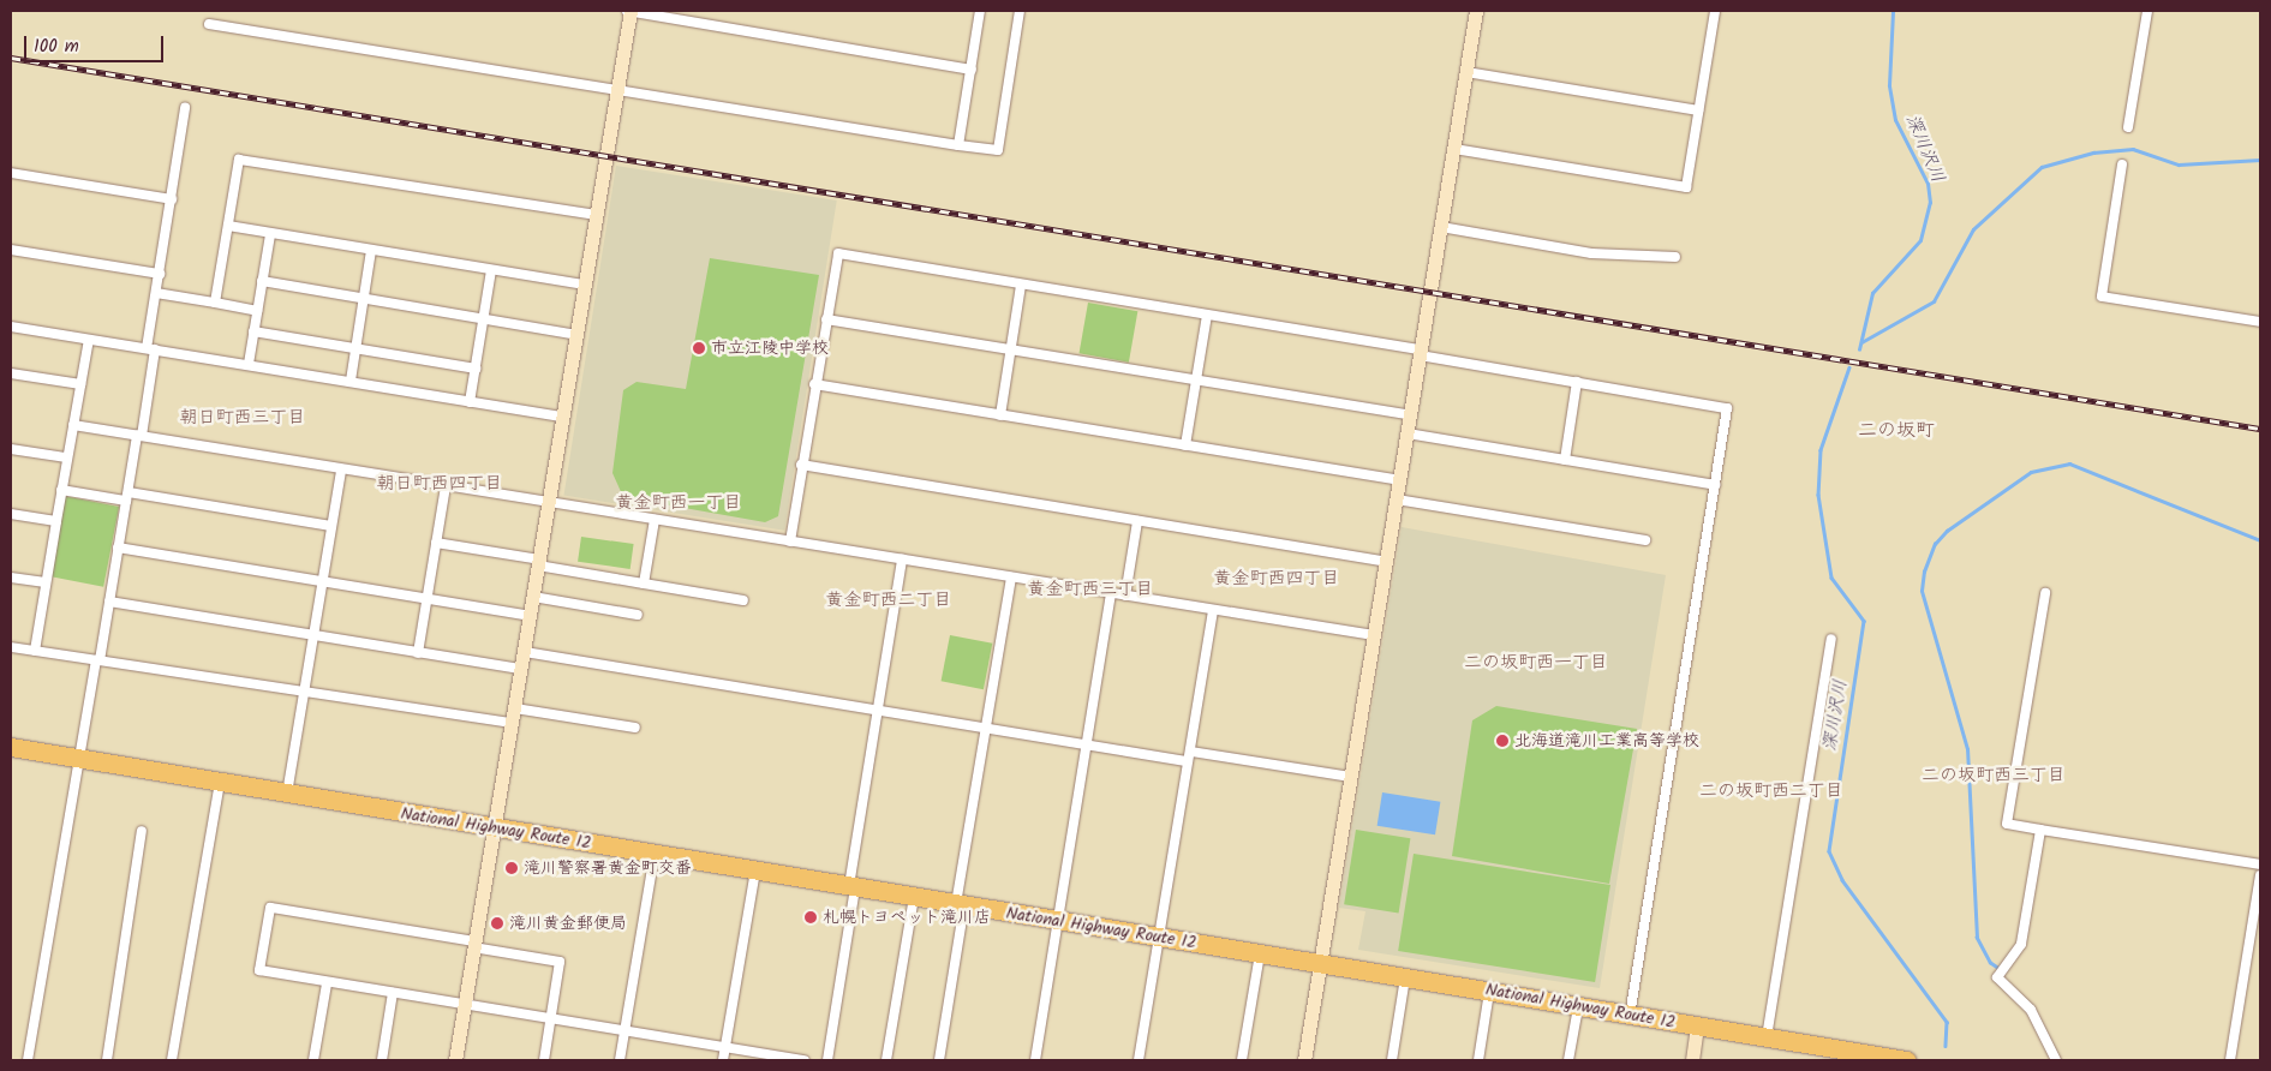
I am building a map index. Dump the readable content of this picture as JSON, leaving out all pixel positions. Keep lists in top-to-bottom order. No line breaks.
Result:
{"streets":{"highway":["National Highway Route 12"]},"districts":["朝日町西三丁目","二の坂町","朝日町西四丁目","黄金町西一丁目","黄金町西四丁目","黄金町西三丁目","黄金町西二丁目","二の坂町西一丁目","二の坂町西三丁目","二の坂町西二丁目"],"water":["深川沢川"],"places":["市立江陵中学校","北海道滝川工業高等学校","滝川警察署黄金町交番","札幌トヨペット滝川店","滝川黄金郵便局"],"scale_bar":"100 m"}
